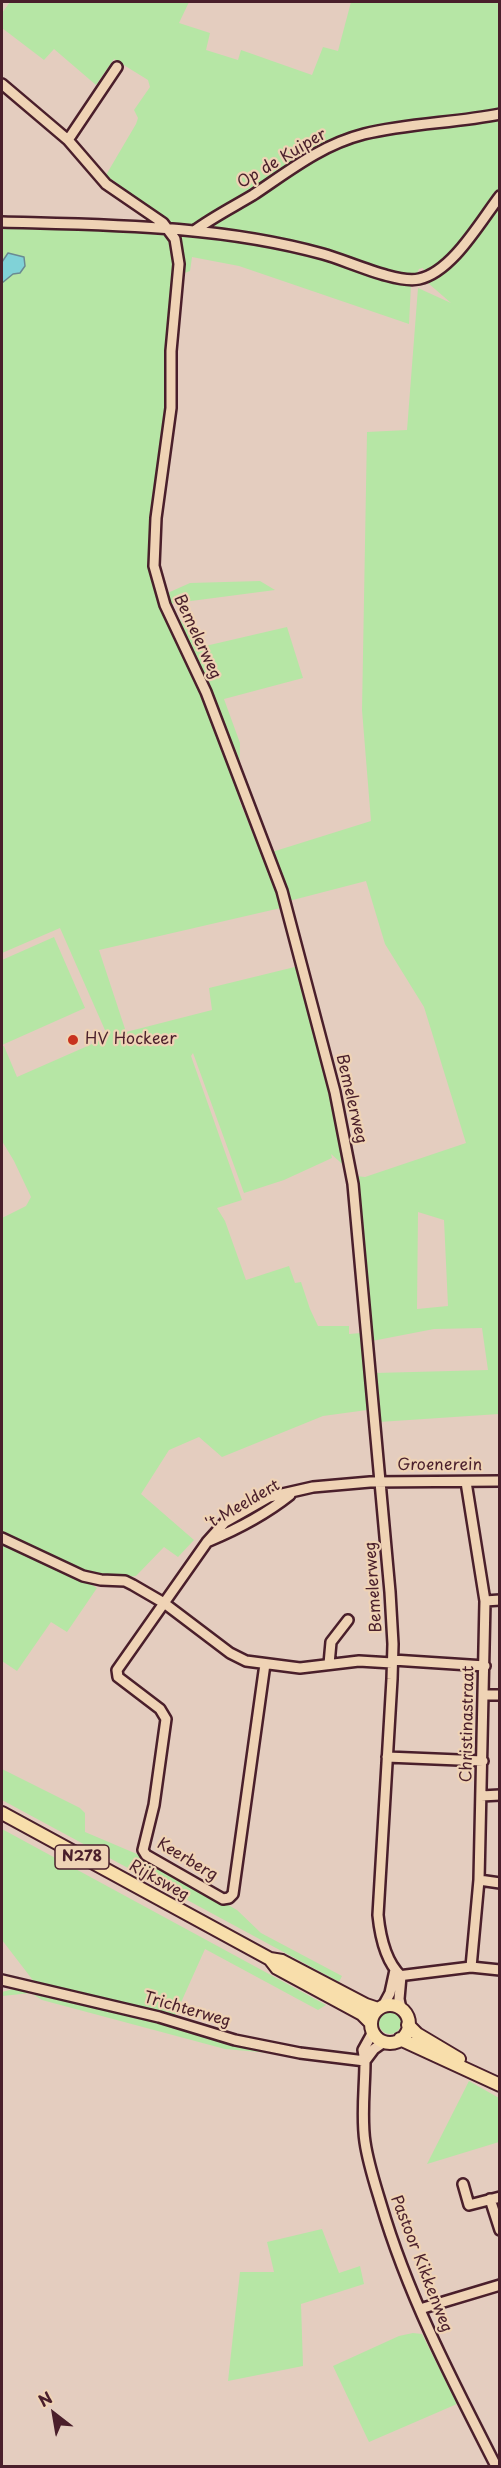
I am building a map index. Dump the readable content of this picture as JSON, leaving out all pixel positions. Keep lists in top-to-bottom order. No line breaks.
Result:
{"streets":{"main road":["N278","Rijksweg"],"street":["Op de Kuiper","Bemelerweg","Groenerein","'t Meeldert","Christinastraat","Keerberg","Trichterweg","Pastoor Kikkenweg"]},"crossings":[["Bemelerweg","Groenerein"],["Bemelerweg","'t Meeldert"],["Bemelerweg","N278"],["Bemelerweg","Rijksweg"],["Bemelerweg","Pastoor Kikkenweg"],["Groenerein","'t Meeldert"],["Groenerein","Christinastraat"],["'t Meeldert","Keerberg"],["N278","Rijksweg"],["N278","Pastoor Kikkenweg"],["Rijksweg","Pastoor Kikkenweg"],["Trichterweg","Pastoor Kikkenweg"]],"places":["HV Hockeer"],"north":"top left"}
